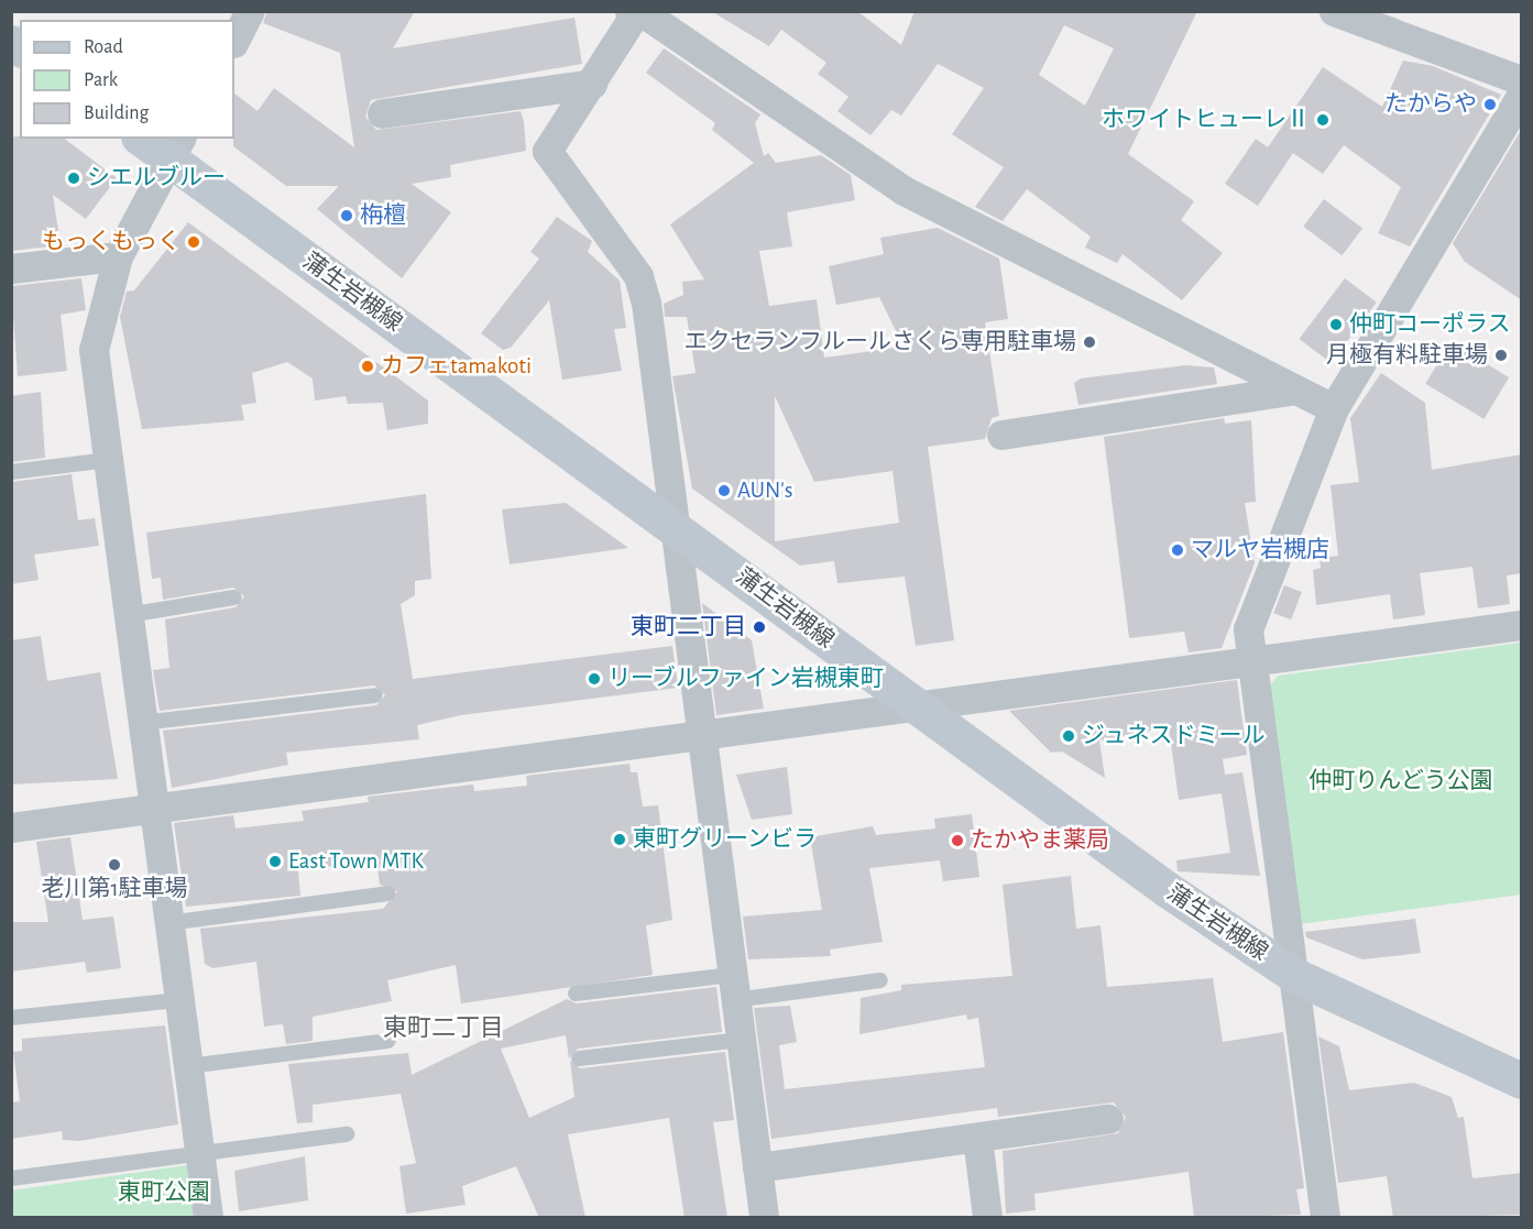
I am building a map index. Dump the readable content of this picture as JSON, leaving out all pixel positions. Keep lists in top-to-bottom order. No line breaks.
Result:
{"streets":{"main road":["蒲生岩槻線"]},"districts":["東町二丁目"],"parks":["仲町りんどう公園","東町公園"],"places":["たからや","ホワイトヒューレⅡ","シエルブルー","栴檀","もっくもっく","仲町コーポラス","エクセランフルールさくら専用駐車場","月極有料駐車場","カフェtamakoti","AUN's","マルヤ岩槻店","東町二丁目","リーブルファイン岩槻東町","ジュネスドミール","東町グリーンビラ","たかやま薬局","East Town MTK","老川第1駐車場"],"legend":["Road","Park","Building"]}
